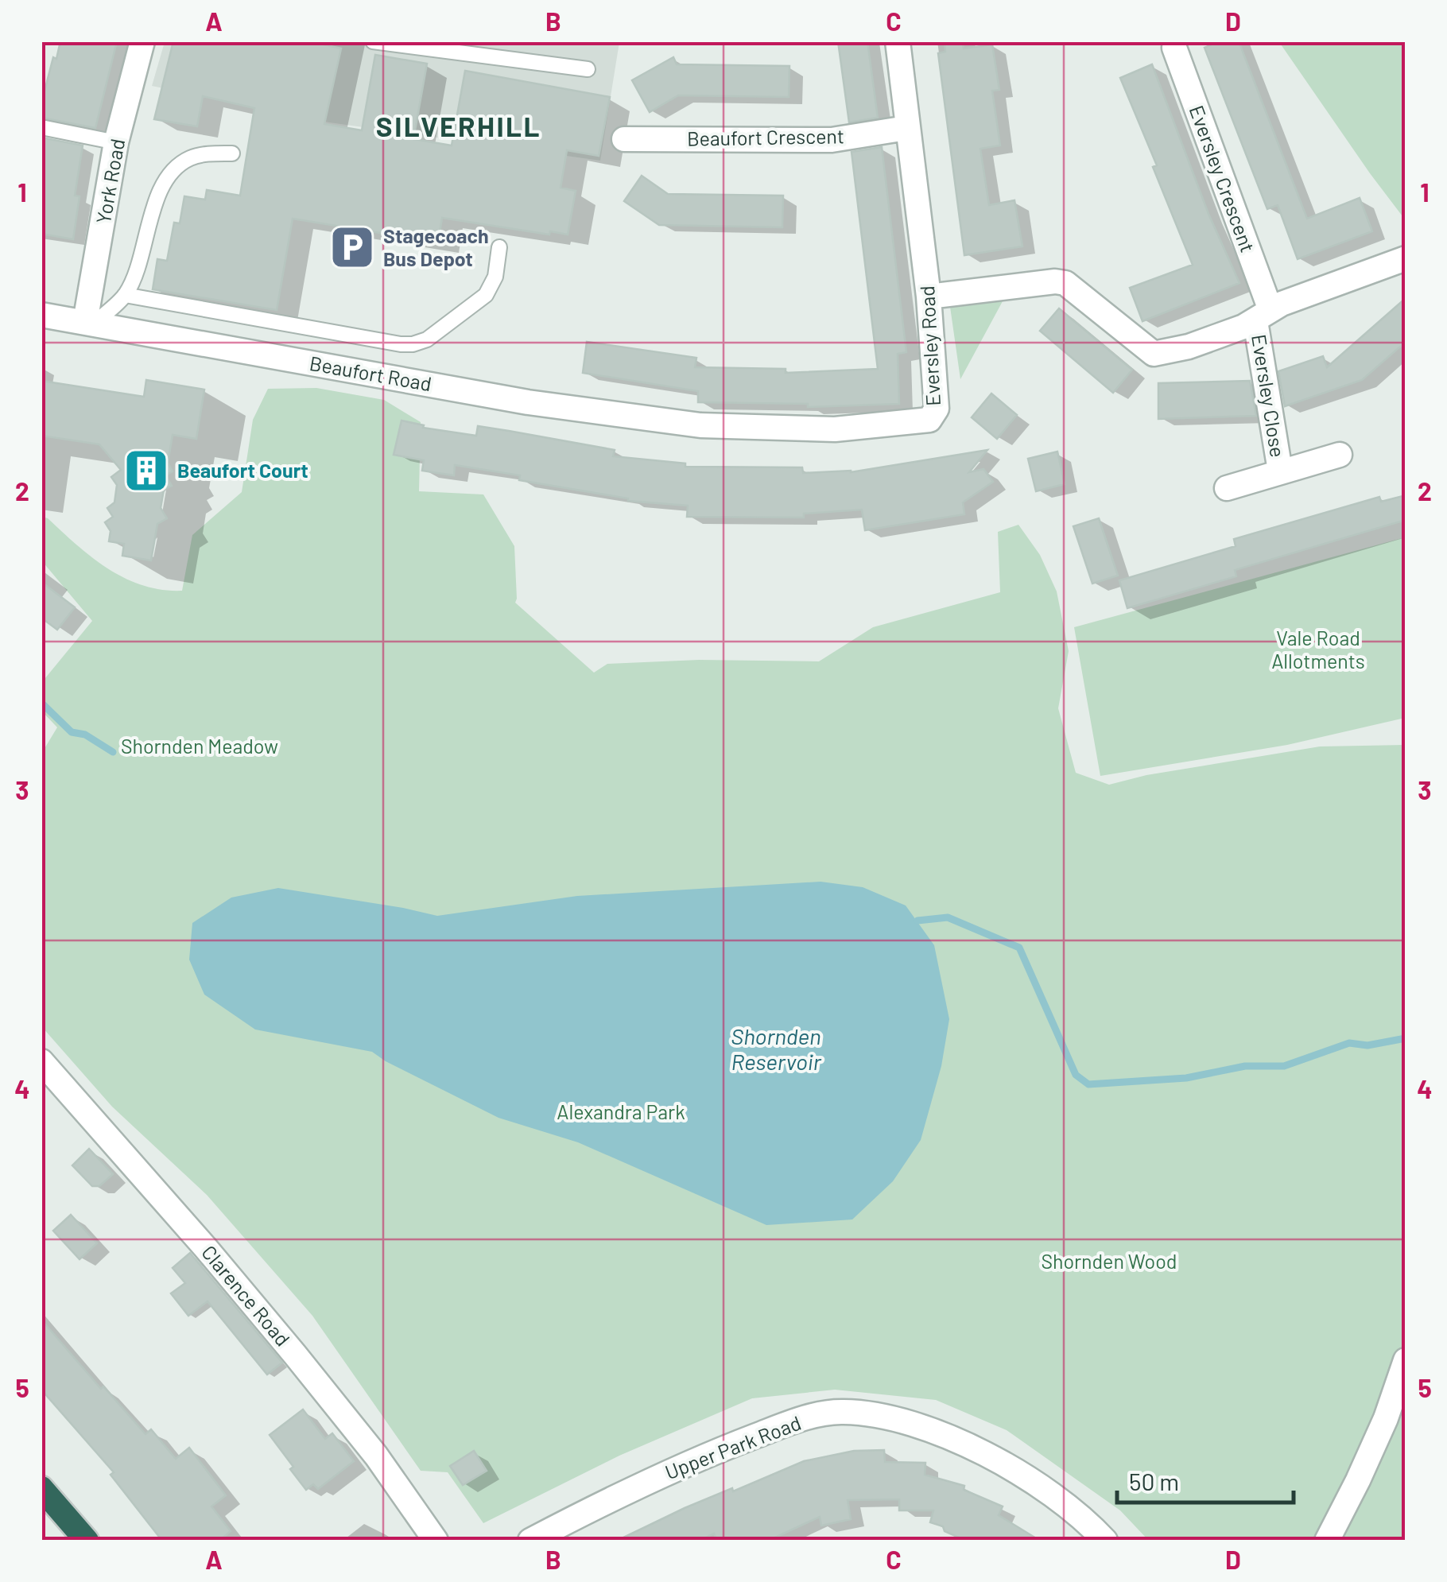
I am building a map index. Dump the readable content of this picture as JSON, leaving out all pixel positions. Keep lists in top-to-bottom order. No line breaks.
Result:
{"streets":{"street":["Beaufort Crescent","Eversley Crescent","York Road","Eversley Road","Beaufort Road","Eversley Close","Clarence Road","Upper Park Road"]},"crossings":[["Beaufort Crescent","Eversley Road"],["Eversley Crescent","Eversley Close"],["York Road","Beaufort Road"],["Eversley Road","Beaufort Road"]],"districts":["SILVERHILL"],"water":["Shornden Reservoir"],"parks":["Vale Road Allotments","Shornden Meadow","Alexandra Park","Shornden Wood"],"places":{"parking":["Stagecoach Bus Depot"],"building":["Beaufort Court"]},"scale_bar":"50 m","grid":{"columns":["A","B","C","D"],"rows":["1","2","3","4","5"]}}
